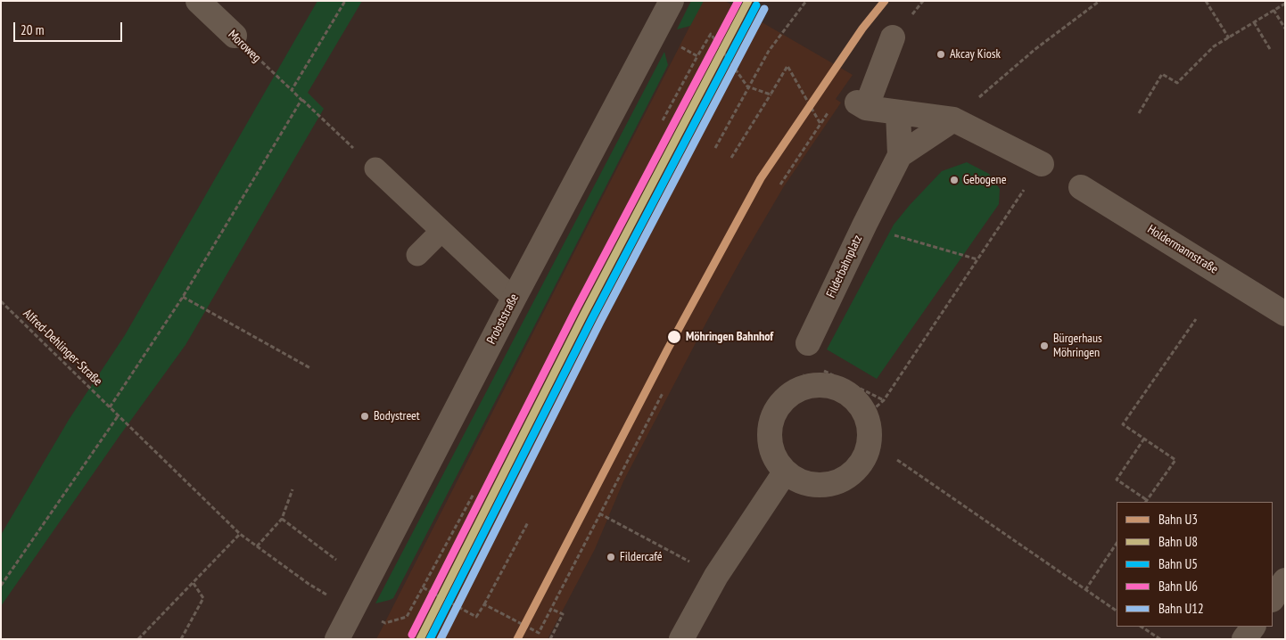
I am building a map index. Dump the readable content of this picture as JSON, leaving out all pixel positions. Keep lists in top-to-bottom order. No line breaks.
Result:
{"streets":{"street":["Moroweg","Holdermannstraße","Filderbahnplatz","Probststraße"],"path":["Alfred-Dehlinger-Straße"]},"crossings":[["Probststraße","Alfred-Dehlinger-Straße"]],"places":["Akcay Kiosk","Gebogene","Möhringen Bahnhof","Bürgerhaus Möhringen","Bodystreet","Fildercafé"],"lines":["rail line U3","rail line U8","rail line U6","rail line U5","rail line U12"],"legend":["Bahn U3","Bahn U8","Bahn U5","Bahn U6","Bahn U12"],"scale_bar":"20 m"}
